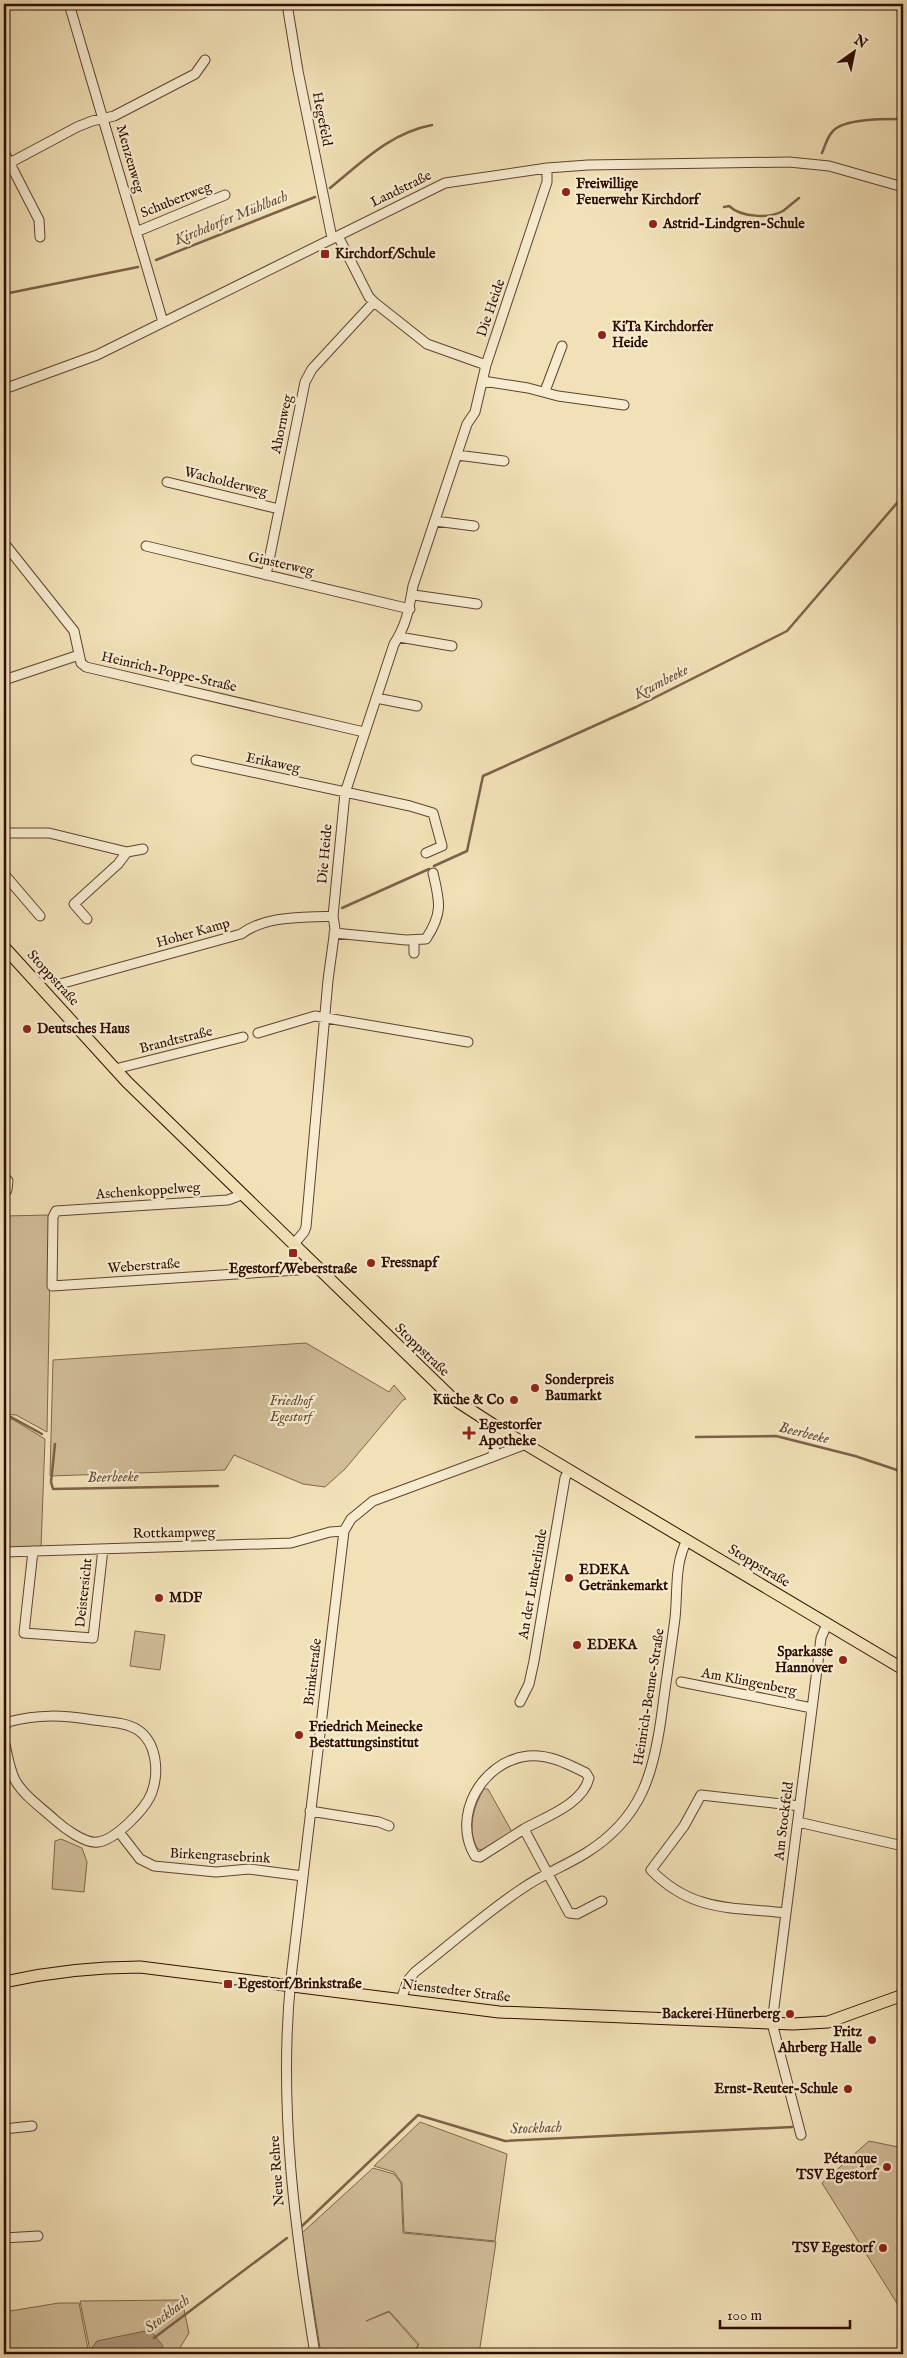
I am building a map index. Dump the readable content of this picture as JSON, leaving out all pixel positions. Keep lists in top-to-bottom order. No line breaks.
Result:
{"streets":{"main road":["Stoppstraße","Nienstedter Straße"],"street":["Hegefeld","Menzenweg","Landstraße","Schubertweg","Die Heide","Ahornweg","Wacholderweg","Ginsterweg","Heinrich-Poppe-Straße","Erikaweg","Hoher Kamp","Brandtstraße","Aschenkoppelweg","Weberstraße","Rottkampweg","An der Lutherlinde","Deistersicht","Brinkstraße","Am Klingenberg","Heinrich-Benne-Straße","Am Stockfeld","Birkengrasebrink","Neue Rehre"]},"crossings":[["Hegefeld","Landstraße"],["Hegefeld","Die Heide"],["Hegefeld","Ahornweg"],["Menzenweg","Landstraße"],["Menzenweg","Schubertweg"],["Landstraße","Die Heide"],["Die Heide","Ginsterweg"],["Die Heide","Heinrich-Poppe-Straße"],["Die Heide","Erikaweg"],["Die Heide","Hoher Kamp"],["Die Heide","Stoppstraße"],["Ahornweg","Wacholderweg"],["Ahornweg","Ginsterweg"],["Stoppstraße","Brandtstraße"],["Stoppstraße","Aschenkoppelweg"],["Stoppstraße","Weberstraße"],["Stoppstraße","An der Lutherlinde"],["Stoppstraße","Heinrich-Benne-Straße"],["Stoppstraße","Am Stockfeld"],["Aschenkoppelweg","Weberstraße"],["Rottkampweg","Deistersicht"],["Rottkampweg","Brinkstraße"],["Brinkstraße","Birkengrasebrink"],["Brinkstraße","Nienstedter Straße"],["Brinkstraße","Neue Rehre"],["Am Klingenberg","Am Stockfeld"],["Heinrich-Benne-Straße","Nienstedter Straße"],["Am Stockfeld","Nienstedter Straße"],["Nienstedter Straße","Neue Rehre"]],"water":["Kirchdorfer Mühlbach","Krumbeeke","Beerbeeke","Stockbach"],"parks":["Friedhof Egestorf"],"places":{"other":["Freiwillige Feuerwehr Kirchdorf","Astrid-Lindgren-Schule","KiTa Kirchdorfer Heide","Deutsches Haus","Fressnapf","Sonderpreis Baumarkt","Küche & Co","EDEKA Getränkemarkt","MDF","EDEKA","Sparkasse Hannover","Friedrich Meinecke Bestattungsinstitut","Backerei Hünerberg","Fritz Ahrberg Halle","Ernst-Reuter-Schule","Pétanque TSV Egestorf","TSV Egestorf"],"transit":["Kirchdorf/Schule","Egestorf/Weberstraße","Egestorf/Brinkstraße"],"health":["Egestorfer Apotheke"]},"scale_bar":"100 m","north":"top right"}
